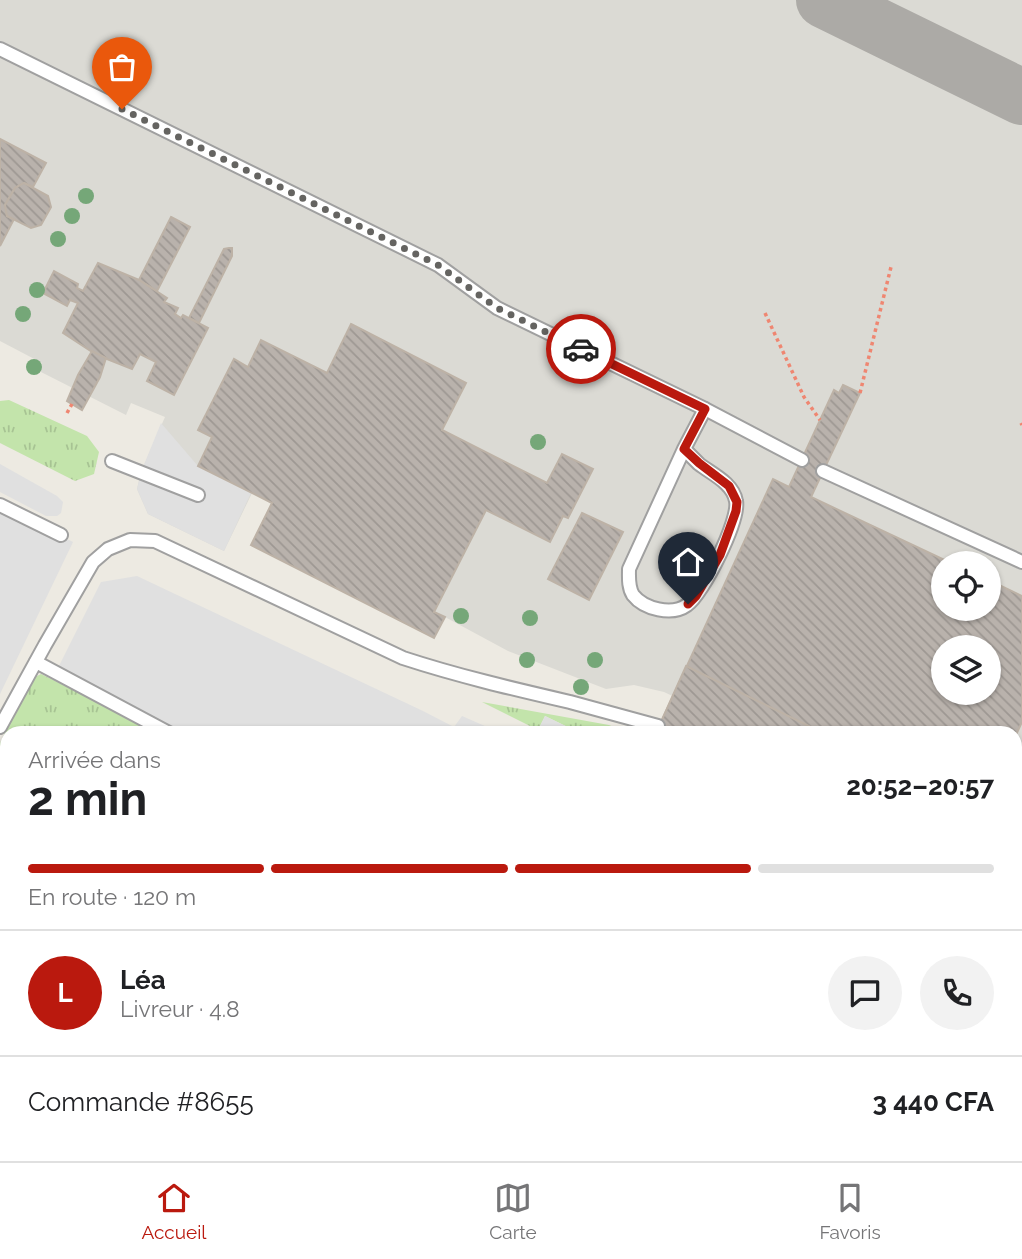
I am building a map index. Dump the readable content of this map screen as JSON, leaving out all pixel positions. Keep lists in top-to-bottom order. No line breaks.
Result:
{"page":{"heading":["2 min","Arrivée dans","20:52–20:57"],"panel":["Léa","Livreur · 4.8","Commande #8655","3 440 CFA"],"bar":"En route · 120 m","round":"L","tabs":["Accueil","Carte","Favoris"]}}
